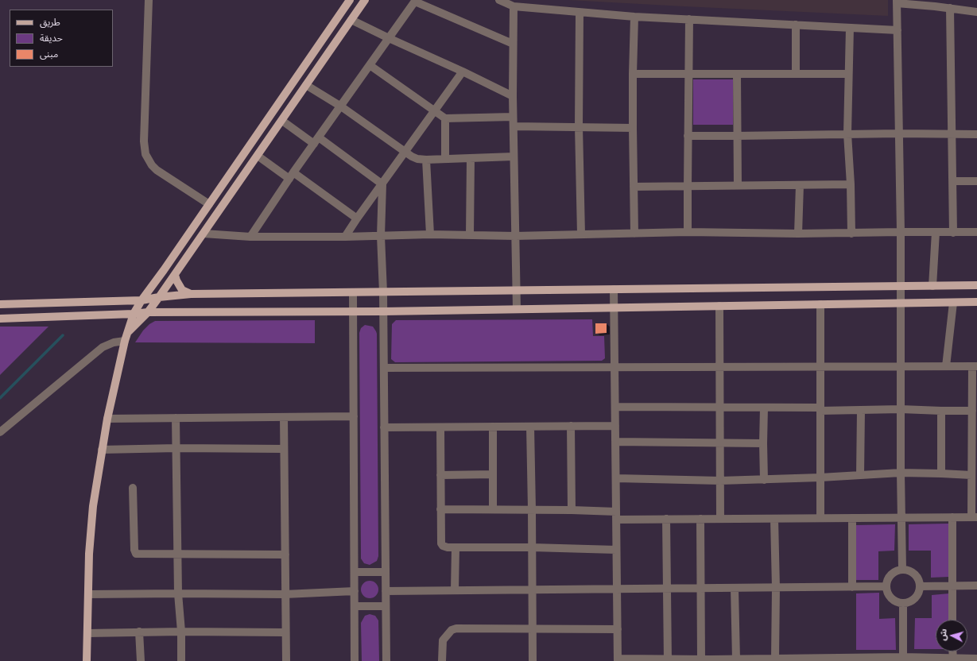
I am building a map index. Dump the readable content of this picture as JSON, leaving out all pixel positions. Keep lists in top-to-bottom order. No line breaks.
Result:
{"legend":["طريق","حديقة","مبنى"],"north":"left"}
